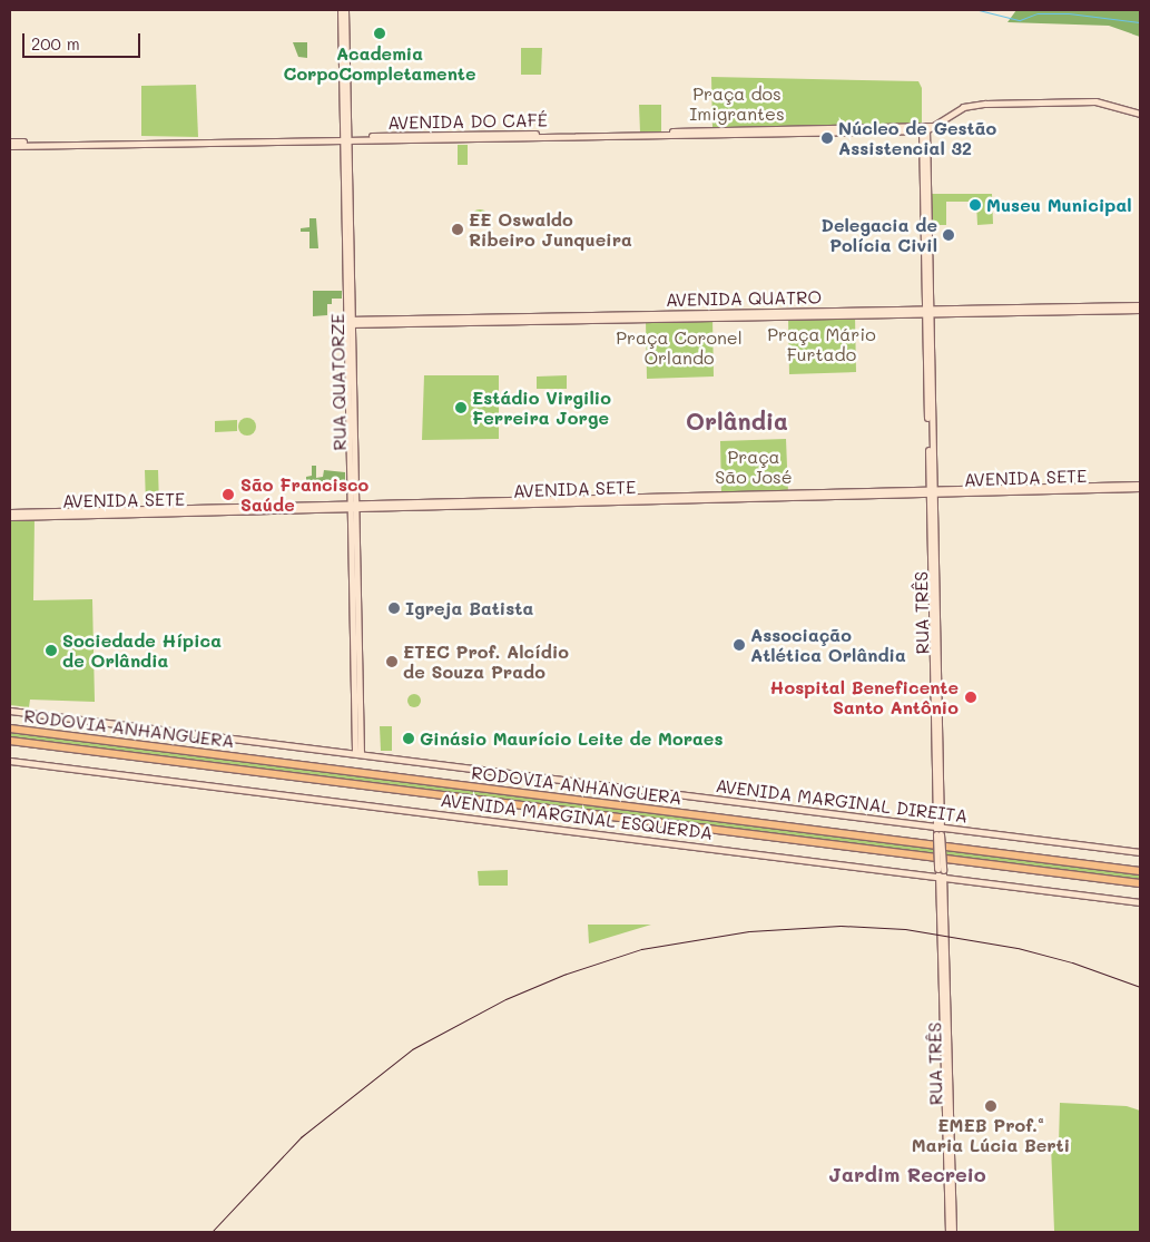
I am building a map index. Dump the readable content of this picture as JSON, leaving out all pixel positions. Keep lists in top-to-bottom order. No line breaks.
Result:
{"streets":{"highway":["RODOVIA ANHANGUERA"],"main road":["AVENIDA DO CAFÉ","AVENIDA QUATRO","RUA QUATORZE","AVENIDA SETE","RUA TRÊS","AVENIDA MARGINAL DIREITA","AVENIDA MARGINAL ESQUERDA"]},"crossings":[["AVENIDA DO CAFÉ","RUA QUATORZE"],["AVENIDA DO CAFÉ","RUA TRÊS"],["AVENIDA QUATRO","RUA QUATORZE"],["AVENIDA QUATRO","RUA TRÊS"],["RUA QUATORZE","AVENIDA SETE"],["RUA QUATORZE","AVENIDA MARGINAL DIREITA"],["AVENIDA SETE","RUA TRÊS"],["RUA TRÊS","AVENIDA MARGINAL DIREITA"],["RUA TRÊS","AVENIDA MARGINAL ESQUERDA"]],"districts":["Orlândia","Jardim Recreio"],"parks":["Praça dos Imigrantes","Praça Mário Furtado","Praça Coronel Orlando","Praça São José"],"places":["Academia CorpoCompletamente","Núcleo de Gestão Assistencial 32","Museu Municipal","EE Oswaldo Ribeiro Junqueira","Delegacia de Polícia Civil","Estádio Virgilio Ferreira Jorge","São Francisco Saúde","Igreja Batista","Associação Atlética Orlândia","Sociedade Hípica de Orlândia","ETEC Prof. Alcídio de Souza Prado","Hospital Beneficente Santo Antônio","Ginásio Maurício Leite de Moraes","EMEB Prof.ª Maria Lúcia Berti"],"scale_bar":"200 m"}
